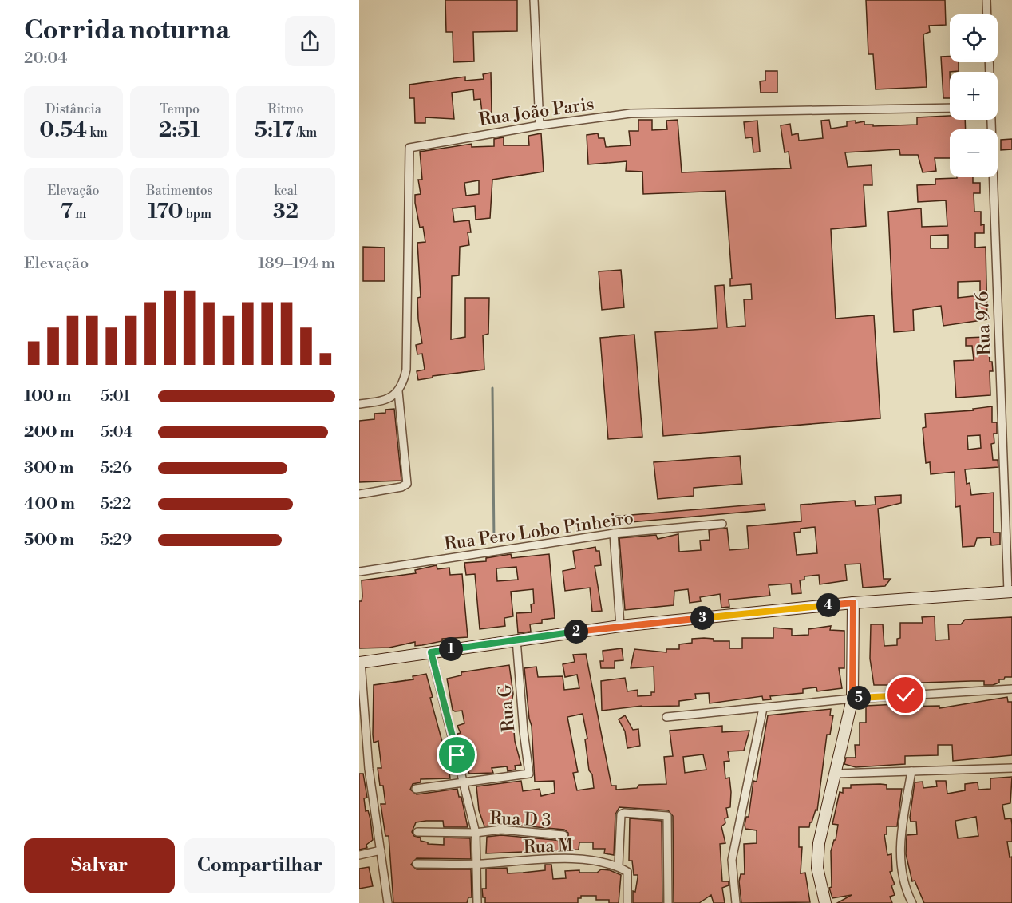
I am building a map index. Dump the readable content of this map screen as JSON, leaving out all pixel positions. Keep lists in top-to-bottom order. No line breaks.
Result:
{"streets":{"street":["Rua João Paris","Rua 976","Rua Pero Lobo Pinheiro","Rua G","Rua D 3","Rua M"]},"page":{"heading":["Corrida noturna","20:04"],"map_buttons":["+","−"],"stats":[["Distância","0.54 km"],["Tempo","2:51"],["Ritmo","5:17 /km"],["Elevação","7 m"],["Batimentos","170 bpm"],["kcal","32"]],"chart":["Elevação","189–194 m"],"list":[{"name":"100 m","note":"5:01"},{"name":"200 m","note":"5:04"},{"name":"300 m","note":"5:26"},{"name":"400 m","note":"5:22"},{"name":"500 m","note":"5:29"}],"pins":["4","3","2","1","5"],"buttons":["Salvar","Compartilhar"]}}
